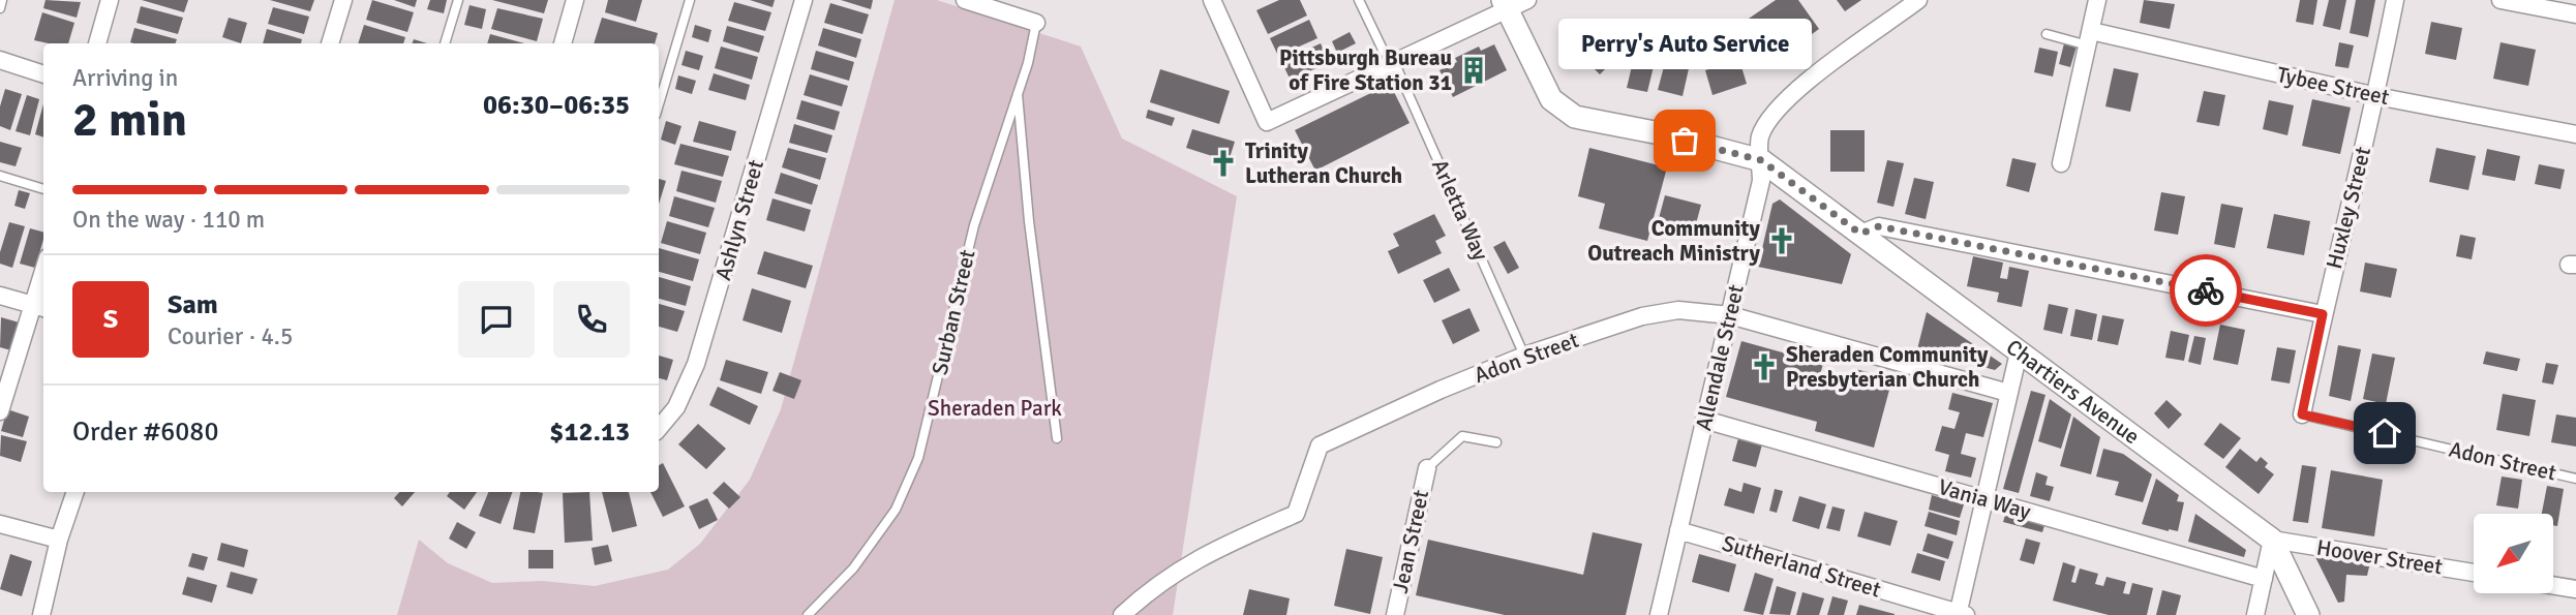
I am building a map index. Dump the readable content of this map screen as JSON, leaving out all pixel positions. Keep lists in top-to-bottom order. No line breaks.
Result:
{"streets":{"street":["Tybee Street","Huxley Street","Ashlyn Street","Adon Street","Allendale Street","Chartiers Avenue","Vania Way","Jean Street","Hoover Street","Sutherland Street"],"lane":["Arletta Way","Surban Street"]},"crossings":[["Tybee Street","Huxley Street"],["Huxley Street","Adon Street"],["Arletta Way","Adon Street"],["Adon Street","Allendale Street"],["Allendale Street","Chartiers Avenue"],["Allendale Street","Vania Way"],["Allendale Street","Sutherland Street"],["Chartiers Avenue","Hoover Street"]],"parks":["Sheraden Park"],"places":{"building":["Pittsburgh Bureau of Fire Station 31"],"other":["Perry's Auto Service"],"church":["Trinity Lutheran Church","Community Outreach Ministry","Sheraden Community Presbyterian Church"]},"north":"bottom left","page":{"bubble":"Perry's Auto Service","heading":["2 min","Arriving in","06:30–06:35"],"panel":["Sam","Courier · 4.5","Order #6080","$12.13"],"bar":"On the way · 110 m","round":"S"}}
